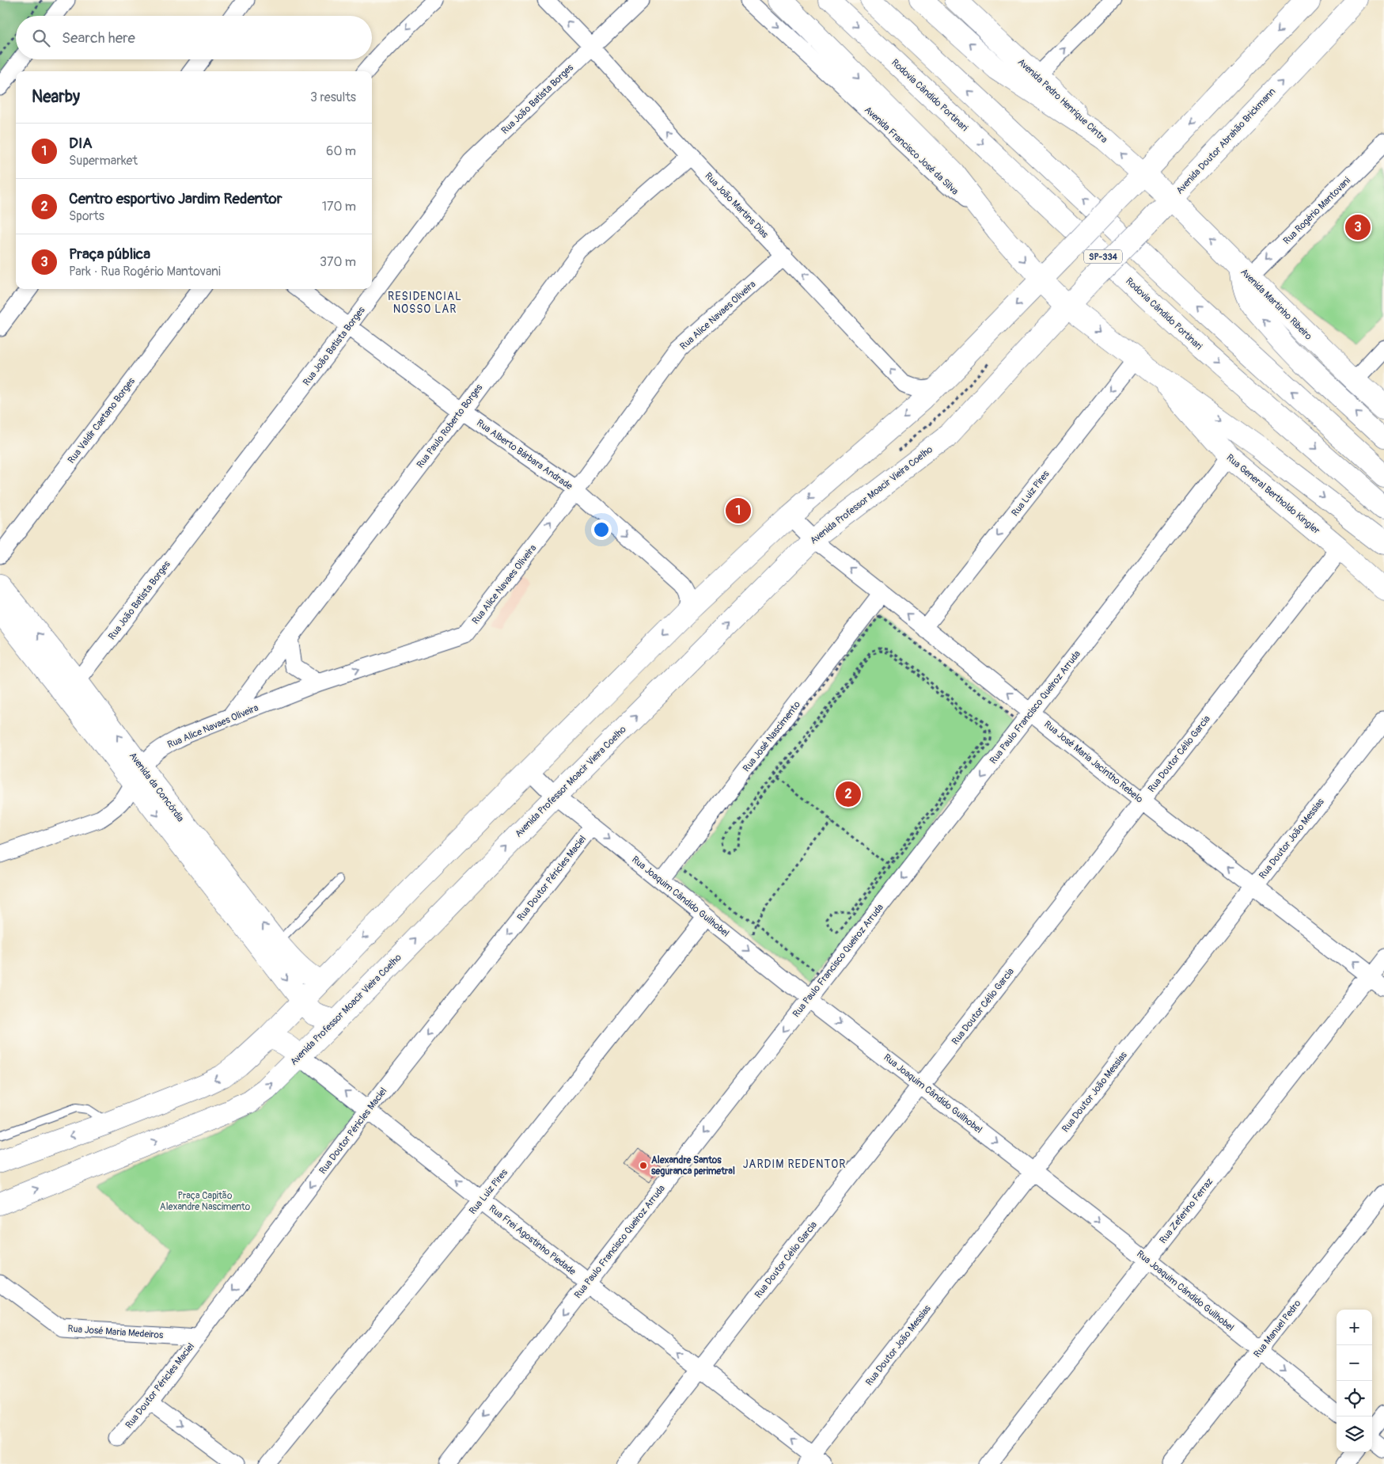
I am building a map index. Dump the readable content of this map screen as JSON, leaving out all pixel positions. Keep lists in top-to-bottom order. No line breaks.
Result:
{"streets":{"main road":["Rodovia Cândido Portinari","Avenida Pedro Henrique Cintra","Avenida Doutor Abrahão Brickmann","Avenida Francisco José da Silva","SP-334","Avenida Martinho Ribeiro","Rua General Bertholdo Kingler","Avenida Professor Moacir Vieira Coelho","Avenida da Concórdia"],"street":["Rua João Batista Borges","Rua João Martins Dias","Rua Rogério Mantovani","Rua Alice Navaes Oliveira","Rua Valdir Caetano Borges","Rua Paulo Roberto Borges","Rua Alberto Bárbara Andrade","Rua Luiz Pires","Rua Paulo Francisco Queiroz Arruda","Rua José Nascimento","Rua Doutor Célio Garcia","Rua José Maria Jacintho Rebelo","Rua Doutor João Messias","Rua Doutor Péricles Maciel","Rua Joaquim Cândido Guilhobel","Rua Zeferino Ferraz","Rua Frei Agostinho Piedade","Rua Manuel Pedro","Rua José Maria Medeiros"]},"crossings":[["Rua João Batista Borges","Rua João Martins Dias"],["Rua João Batista Borges","Rua Alberto Bárbara Andrade"],["Rua João Batista Borges","Avenida da Concórdia"],["Avenida Pedro Henrique Cintra","Avenida Doutor Abrahão Brickmann"],["Avenida Pedro Henrique Cintra","Avenida Martinho Ribeiro"],["Avenida Doutor Abrahão Brickmann","Avenida Martinho Ribeiro"],["Avenida Doutor Abrahão Brickmann","Avenida Professor Moacir Vieira Coelho"],["Avenida Francisco José da Silva","Rua Luiz Pires"],["Avenida Francisco José da Silva","Rua General Bertholdo Kingler"],["Avenida Francisco José da Silva","Avenida Professor Moacir Vieira Coelho"],["Rua João Martins Dias","Rua Alice Navaes Oliveira"],["Rua João Martins Dias","Rua Paulo Roberto Borges"],["Rua Rogério Mantovani","Avenida Martinho Ribeiro"],["Rua Alice Navaes Oliveira","Rua Paulo Roberto Borges"],["Rua Alice Navaes Oliveira","Rua Alberto Bárbara Andrade"],["Rua Alice Navaes Oliveira","Avenida da Concórdia"],["Rua Paulo Roberto Borges","Rua Alberto Bárbara Andrade"],["Rua Luiz Pires","Rua José Maria Jacintho Rebelo"],["Rua Luiz Pires","Rua Joaquim Cândido Guilhobel"],["Rua Luiz Pires","Rua Frei Agostinho Piedade"],["Rua General Bertholdo Kingler","Rua Paulo Francisco Queiroz Arruda"],["Rua General Bertholdo Kingler","Rua Doutor Célio Garcia"],["Avenida Professor Moacir Vieira Coelho","Rua José Maria Jacintho Rebelo"],["Avenida Professor Moacir Vieira Coelho","Avenida da Concórdia"],["Avenida Professor Moacir Vieira Coelho","Rua Joaquim Cândido Guilhobel"],["Avenida Professor Moacir Vieira Coelho","Rua Frei Agostinho Piedade"],["Rua Paulo Francisco Queiroz Arruda","Rua José Maria Jacintho Rebelo"],["Rua Paulo Francisco Queiroz Arruda","Rua Joaquim Cândido Guilhobel"],["Rua Paulo Francisco Queiroz Arruda","Rua Frei Agostinho Piedade"],["Rua José Nascimento","Rua José Maria Jacintho Rebelo"],["Rua José Nascimento","Rua Joaquim Cândido Guilhobel"],["Rua Doutor Célio Garcia","Rua José Maria Jacintho Rebelo"],["Rua Doutor Célio Garcia","Rua Joaquim Cândido Guilhobel"],["Rua Doutor Célio Garcia","Rua Frei Agostinho Piedade"],["Rua José Maria Jacintho Rebelo","Rua Doutor João Messias"],["Rua José Maria Jacintho Rebelo","Rua Zeferino Ferraz"],["Rua Doutor João Messias","Rua Joaquim Cândido Guilhobel"],["Rua Doutor João Messias","Rua Frei Agostinho Piedade"],["Rua Doutor Péricles Maciel","Rua Joaquim Cândido Guilhobel"],["Rua Doutor Péricles Maciel","Rua Frei Agostinho Piedade"],["Rua Doutor Péricles Maciel","Rua José Maria Medeiros"],["Rua Joaquim Cândido Guilhobel","Rua Zeferino Ferraz"],["Rua Joaquim Cândido Guilhobel","Rua Manuel Pedro"]],"one_way":["Avenida Francisco José da Silva","Rua João Martins Dias","Rua Rogério Mantovani","Rua Paulo Francisco Queiroz Arruda","Rua José Maria Jacintho Rebelo","Rua Doutor Péricles Maciel","Rua Joaquim Cândido Guilhobel","Rua Frei Agostinho Piedade"],"districts":["RESIDENCIAL NOSSO LAR","JARDIM REDENTOR"],"parks":["Praça Capitão Alexandre Nascimento"],"places":["Alexandre Santos seguranca perimetral"],"page":{"search":"Search here","heading":["Nearby","3 results"],"list":[{"mark":"1","name":"DIA","note":"Supermarket","value":"60 m"},{"mark":"2","name":"Centro esportivo Jardim Redentor","note":"Sports","value":"170 m"},{"mark":"3","name":"Praça pública","note":"Park · Rua Rogério Mantovani","value":"370 m"}],"pins":["3","1","2"],"map_buttons":["+","−"]}}
